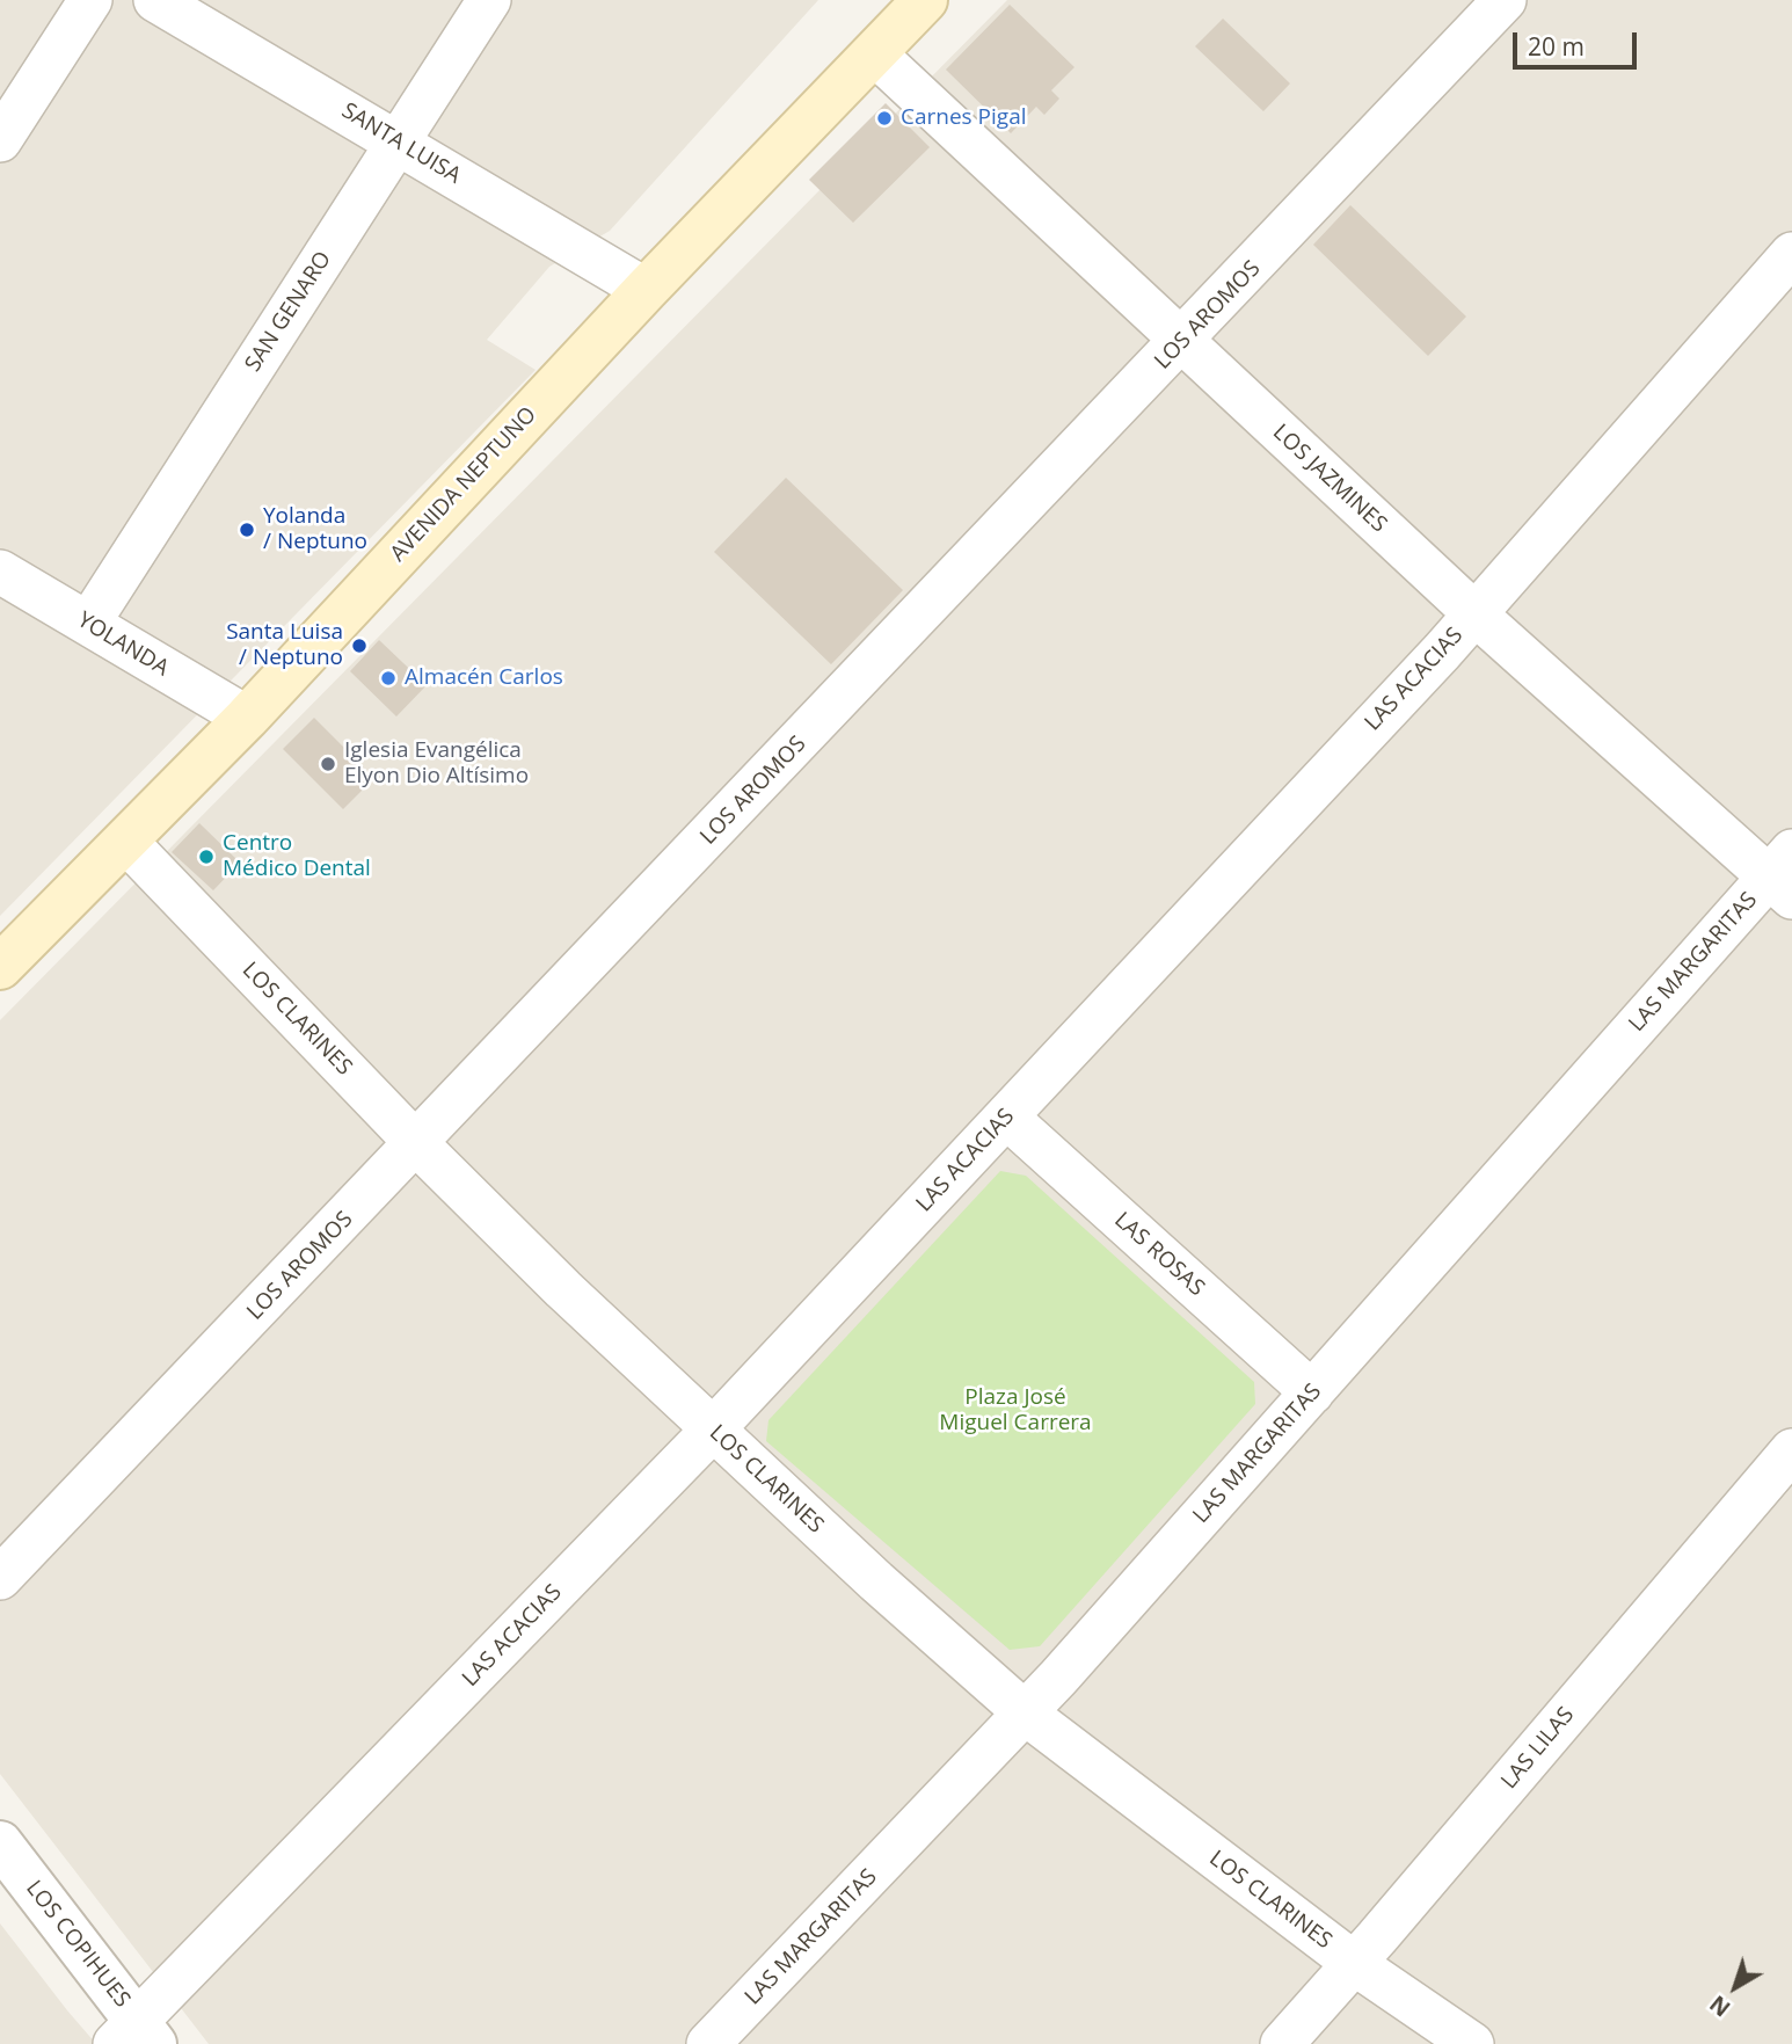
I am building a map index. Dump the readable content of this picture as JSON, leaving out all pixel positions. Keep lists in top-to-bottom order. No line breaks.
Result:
{"streets":{"main road":["AVENIDA NEPTUNO"],"street":["SANTA LUISA","SAN GENARO","LOS AROMOS","LOS JAZMINES","YOLANDA","LAS ACACIAS","LAS MARGARITAS","LOS CLARINES","LAS ROSAS","LAS LILAS","LOS COPIHUES"]},"crossings":[["SANTA LUISA","SAN GENARO"],["SANTA LUISA","AVENIDA NEPTUNO"],["SAN GENARO","YOLANDA"],["LOS AROMOS","LOS JAZMINES"],["LOS AROMOS","LOS CLARINES"],["LOS JAZMINES","AVENIDA NEPTUNO"],["LOS JAZMINES","LAS ACACIAS"],["LOS JAZMINES","LAS MARGARITAS"],["AVENIDA NEPTUNO","YOLANDA"],["AVENIDA NEPTUNO","LOS CLARINES"],["LAS ACACIAS","LOS CLARINES"],["LAS ACACIAS","LAS ROSAS"],["LAS ACACIAS","LOS COPIHUES"],["LAS MARGARITAS","LOS CLARINES"],["LAS MARGARITAS","LAS ROSAS"],["LOS CLARINES","LAS LILAS"]],"parks":["Plaza José Miguel Carrera"],"places":["Carnes Pigal","Yolanda / Neptuno","Santa Luisa / Neptuno","Almacén Carlos","Iglesia Evangélica Elyon Dio Altísimo","Centro Médico Dental"],"scale_bar":"20 m","north":"bottom left"}
